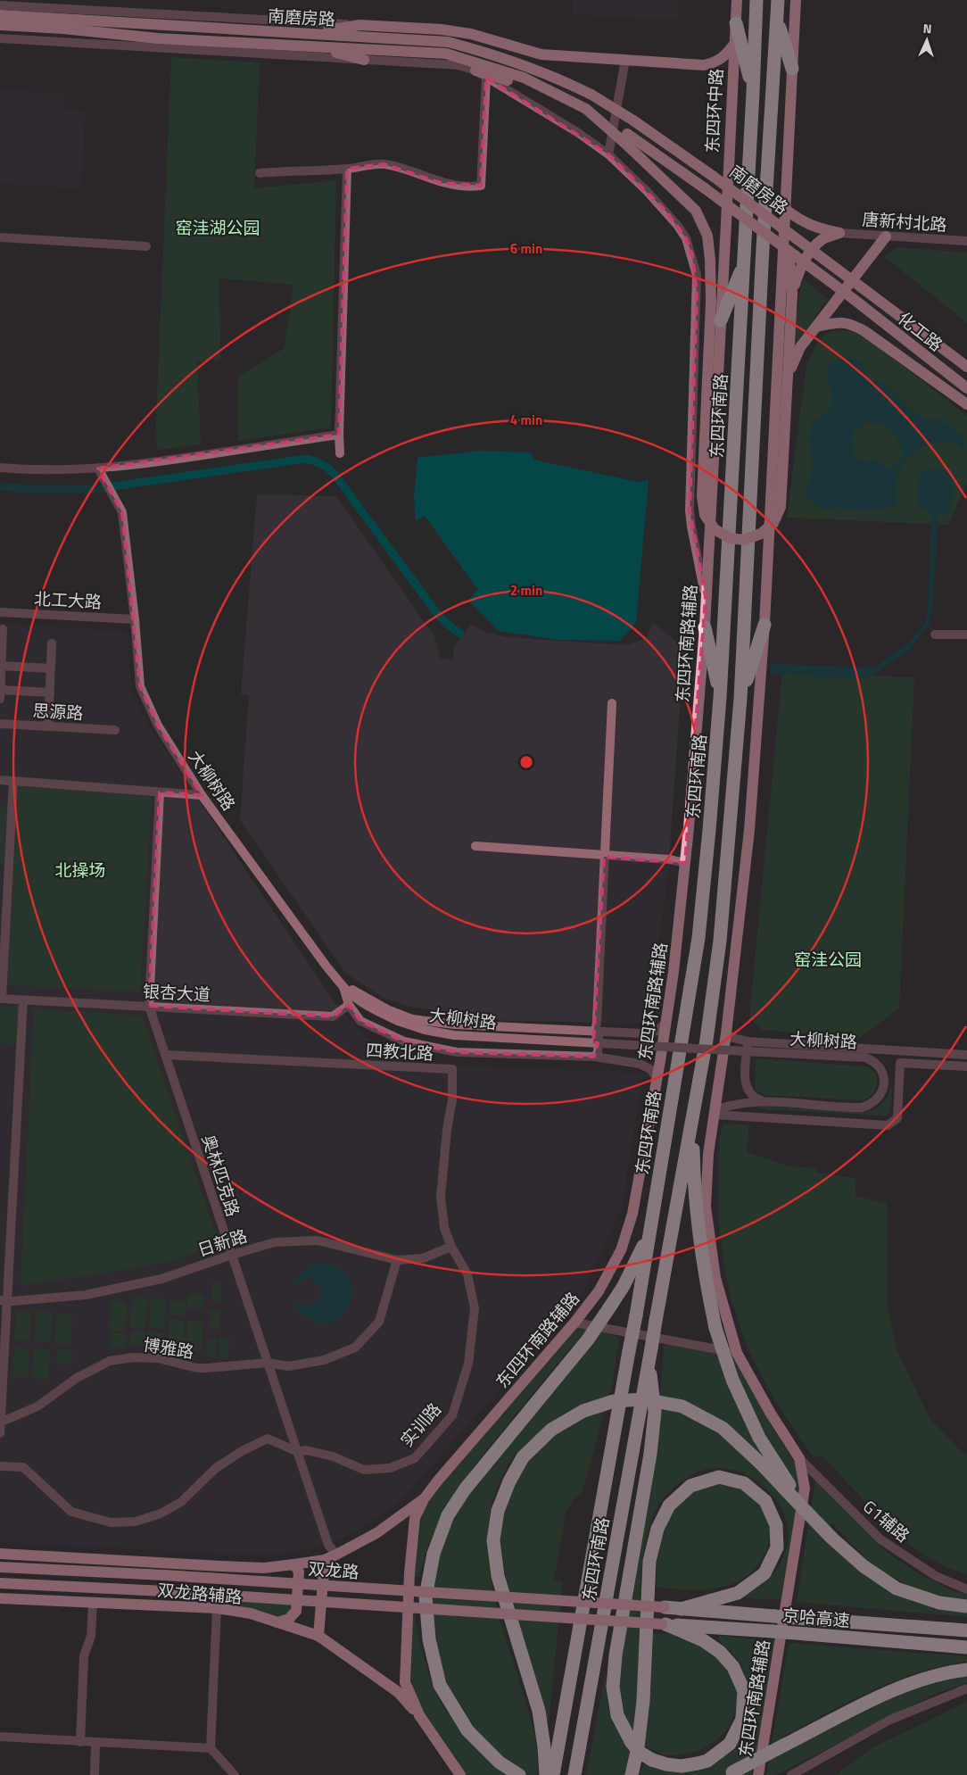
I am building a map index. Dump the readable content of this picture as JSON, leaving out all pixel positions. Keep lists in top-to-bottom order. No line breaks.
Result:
{"streets":{"highway":["东四环南路","京哈高速"],"main road":["南磨房路","东四环中路","化工路","东四环南路辅路","双龙路","双龙路辅路"],"street":["唐新村北路","北工大路","思源路","大柳树路","银杏大道","四教北路","奥林匹克路","日新路","博雅路","实训路","G1辅路"]},"crossings":[["南磨房路","化工路"],["东四环中路","东四环南路辅路"],["北工大路","大柳树路"],["东四环南路辅路","大柳树路"],["东四环南路辅路","G1辅路"],["东四环南路辅路","双龙路辅路"],["银杏大道","奥林匹克路"],["四教北路","奥林匹克路"],["四教北路","日新路"],["四教北路","实训路"],["奥林匹克路","日新路"],["奥林匹克路","博雅路"],["奥林匹克路","实训路"],["奥林匹克路","双龙路辅路"],["日新路","博雅路"],["日新路","实训路"],["双龙路","京哈高速"]],"parks":["窑洼湖公园","北操场","窑洼公园"],"north":"top","rings":["6 min","4 min","2 min"]}
